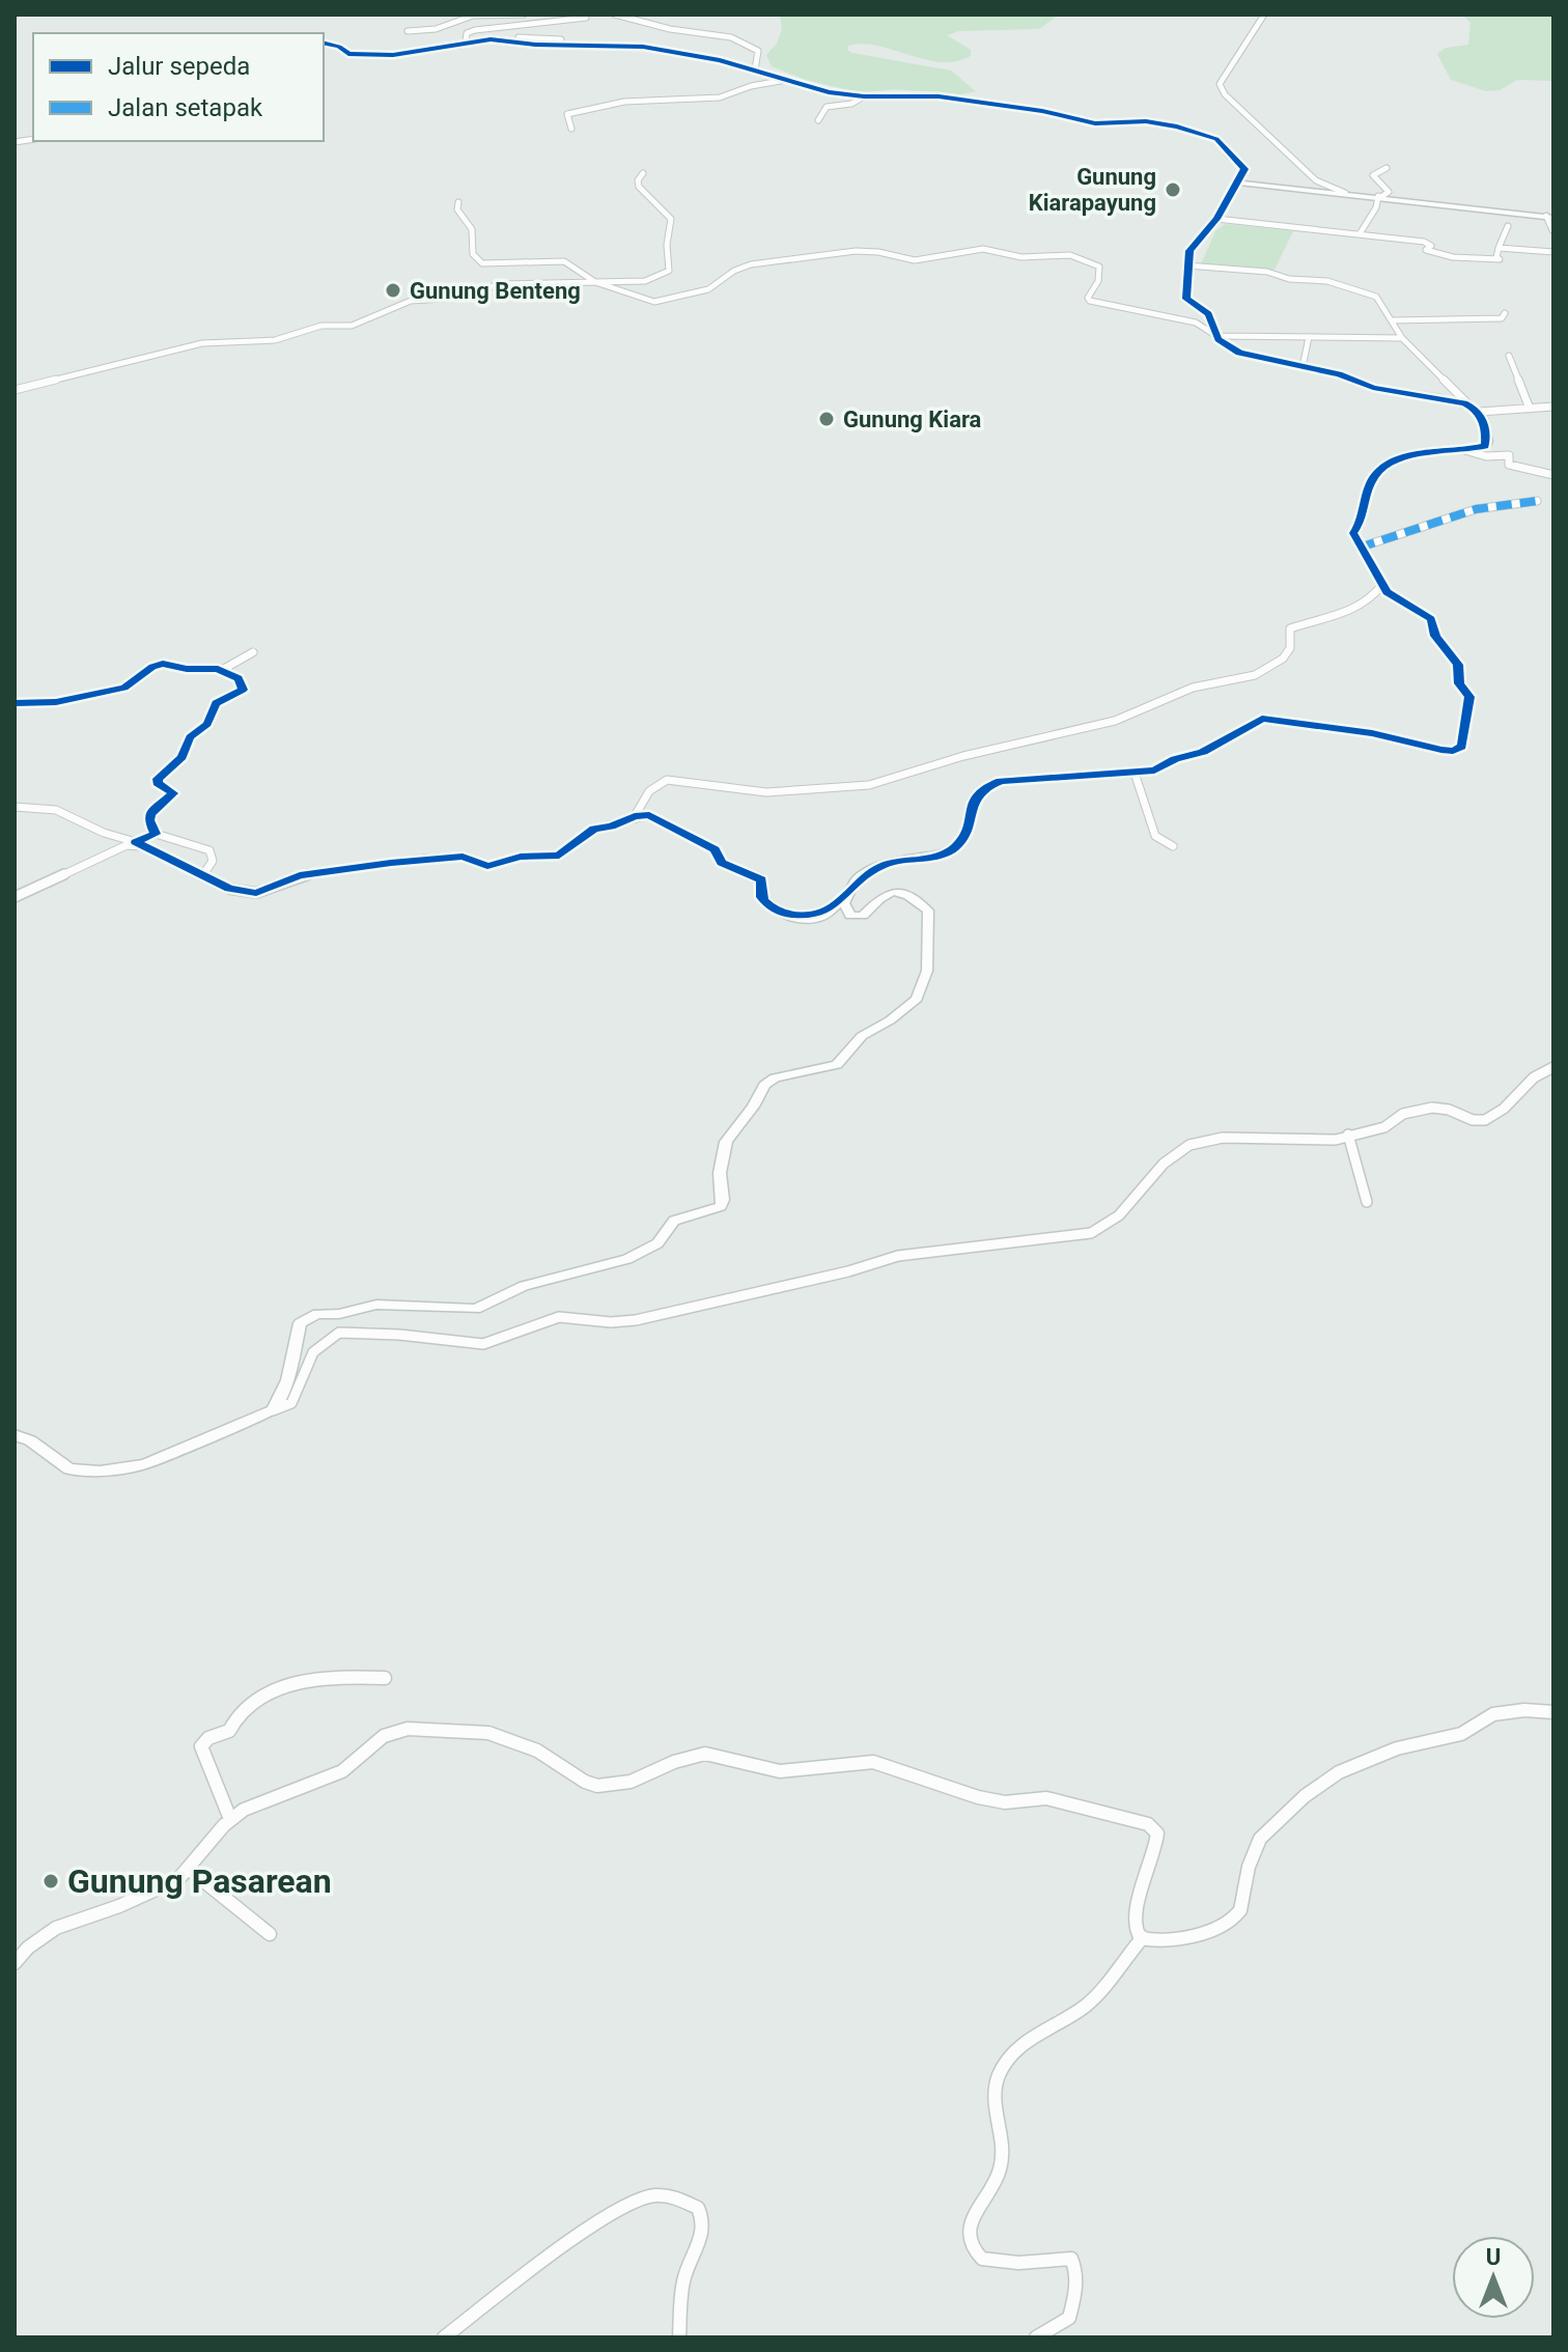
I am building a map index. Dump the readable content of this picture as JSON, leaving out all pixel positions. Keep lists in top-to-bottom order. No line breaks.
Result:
{"places":["Gunung Kiarapayung","Gunung Benteng","Gunung Kiara","Gunung Pasarean"],"legend":["Jalur sepeda","Jalan setapak"],"north":"top"}
